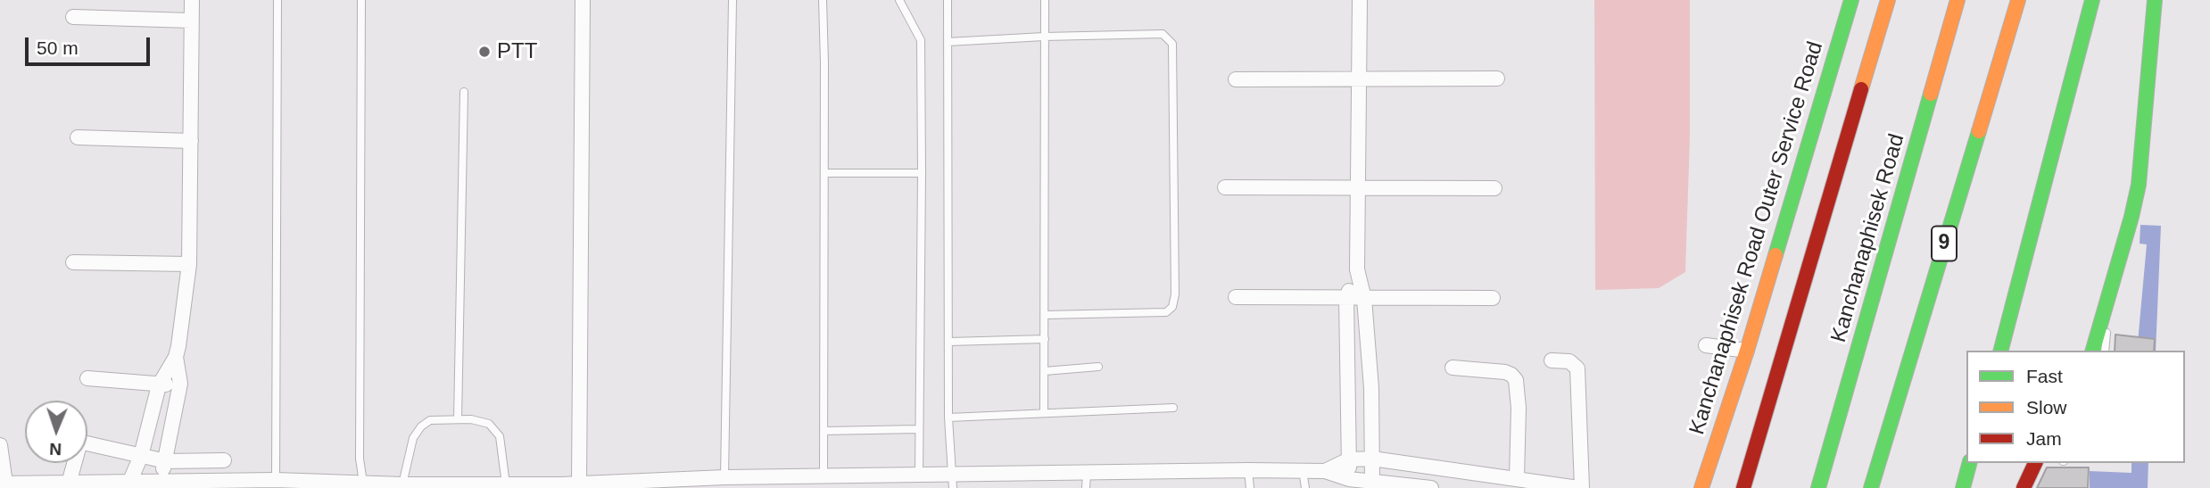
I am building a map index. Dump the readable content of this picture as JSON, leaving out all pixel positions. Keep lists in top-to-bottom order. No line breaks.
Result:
{"streets":{"main road":["Kanchanaphisek Road Outer Service Road","Kanchanaphisek Road","9"]},"places":["PTT"],"legend":["Fast","Slow","Jam"],"scale_bar":"50 m","north":"bottom"}
